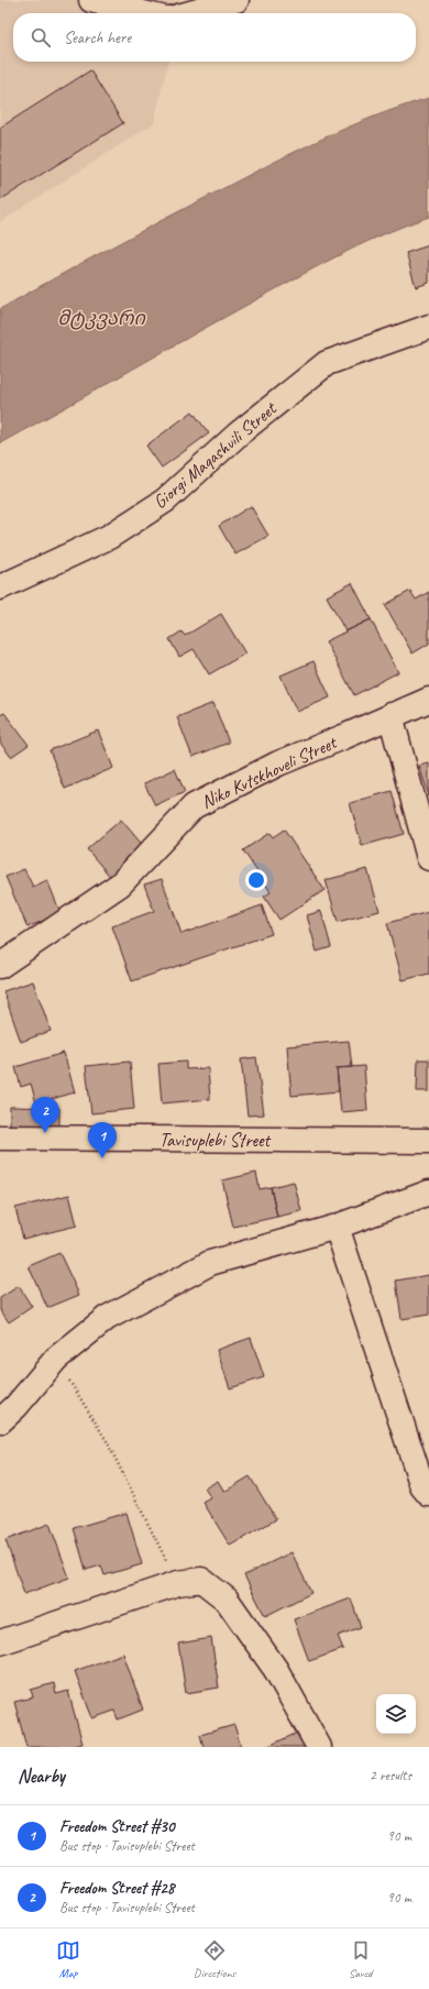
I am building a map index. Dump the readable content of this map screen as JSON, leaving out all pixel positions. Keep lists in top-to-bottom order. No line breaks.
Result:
{"streets":{"street":["Giorgi Maqashvili Street","Niko Kvtskhoveli Street","Tavisuplebi Street"]},"water":["მტკვარი"],"page":{"search":"Search here","pins":["2","1"],"heading":["Nearby","2 results"],"list":[{"mark":"1","name":"Freedom Street #30","note":"Bus stop · Tavisuplebi Street","value":"90 m"},{"mark":"2","name":"Freedom Street #28","note":"Bus stop · Tavisuplebi Street","value":"90 m"}],"nav":["Map","Directions","Saved"]}}
